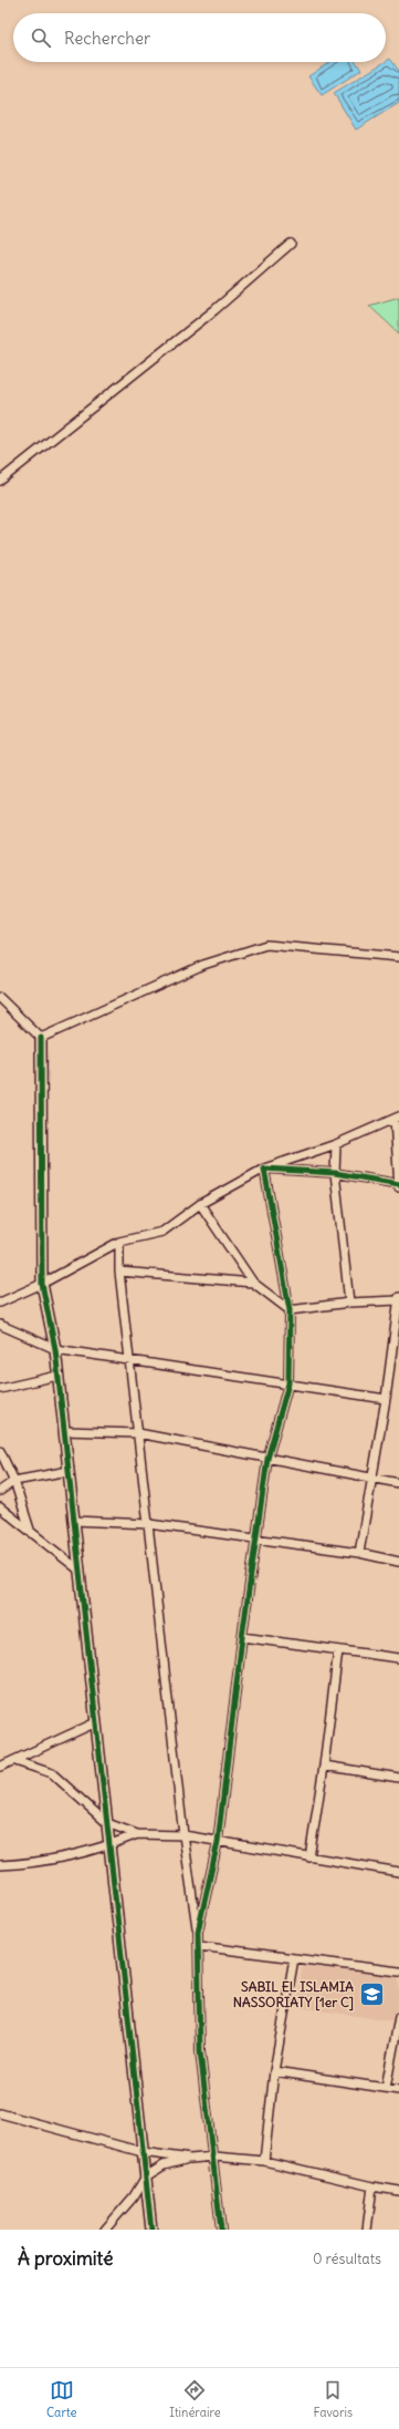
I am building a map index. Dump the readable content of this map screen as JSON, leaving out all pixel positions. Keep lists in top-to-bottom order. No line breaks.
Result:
{"places":{"school or university":["SABIL EL ISLAMIA NASSORIATY [1er C]"]},"page":{"search":"Rechercher","heading":["À proximité","0 résultats"],"nav":["Carte","Itinéraire","Favoris"]}}
